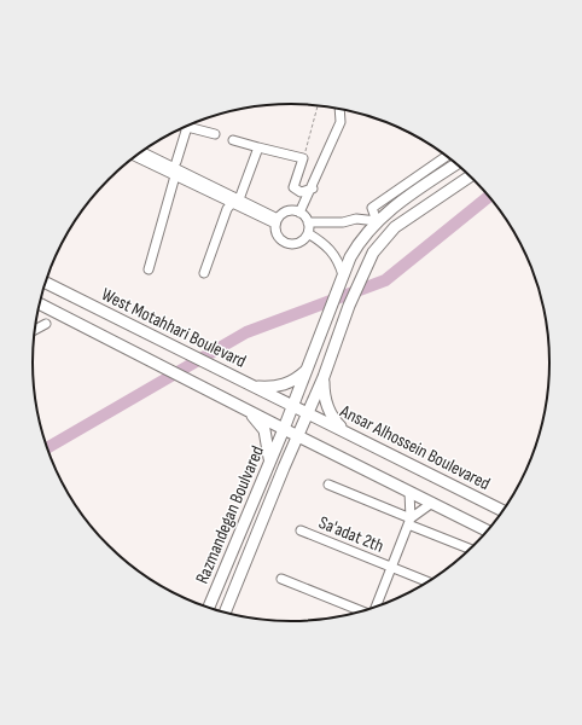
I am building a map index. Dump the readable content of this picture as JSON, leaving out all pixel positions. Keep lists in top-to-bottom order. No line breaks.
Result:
{"streets":{"main road":["West Motahhari Boulevard","Ansar Alhossein Boulevared","Razmandegan Boulvared"],"street":["Sa'adat 2th"]},"crossings":[["West Motahhari Boulevard","Ansar Alhossein Boulevared"],["West Motahhari Boulevard","Razmandegan Boulvared"],["Ansar Alhossein Boulevared","Razmandegan Boulvared"]]}
